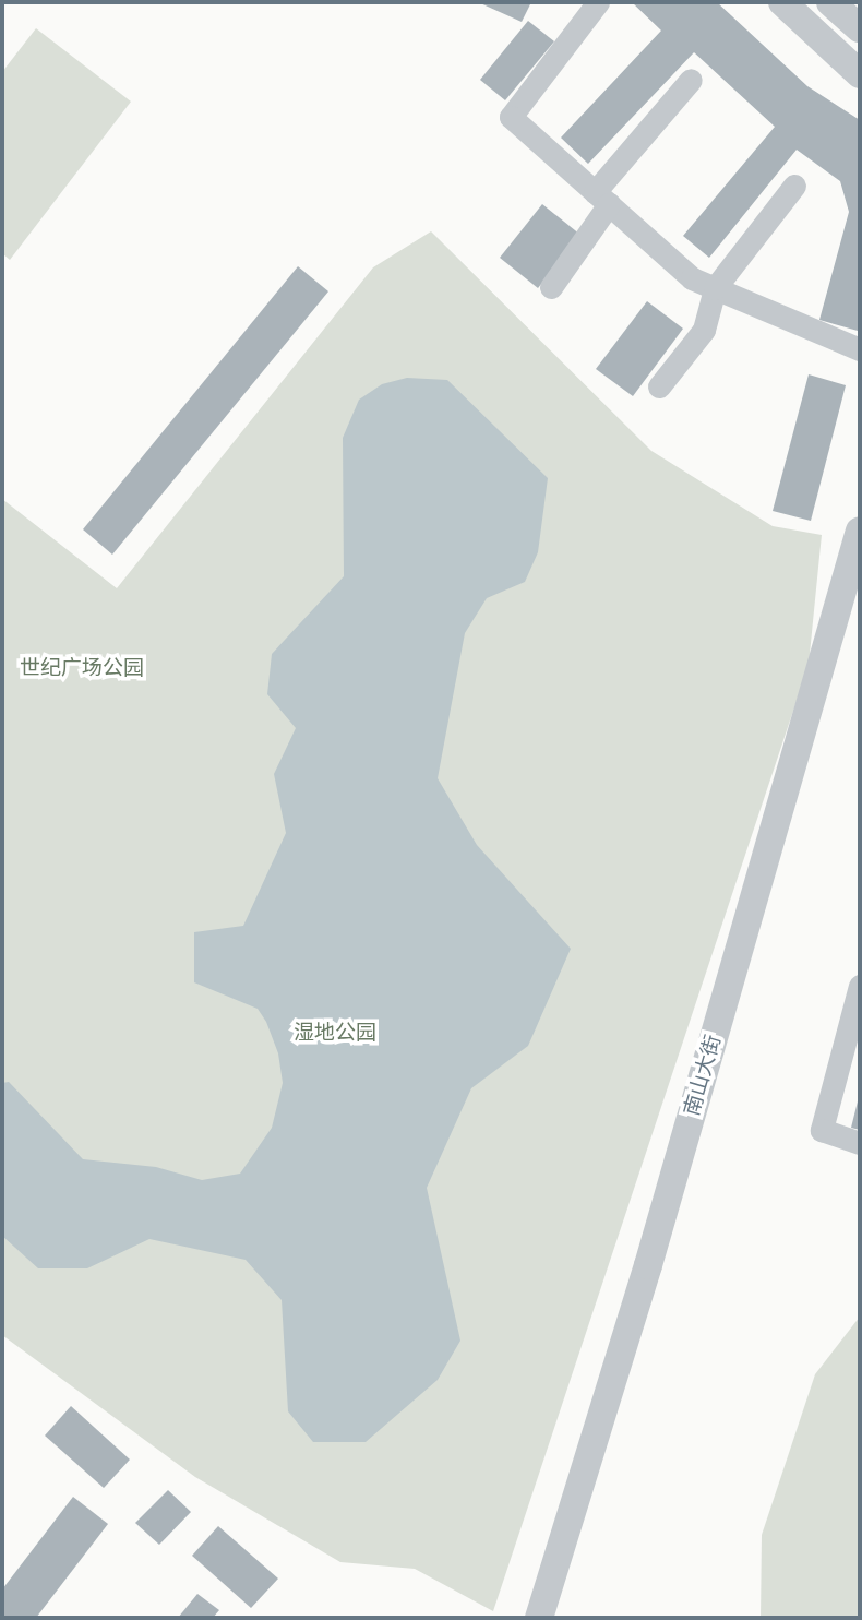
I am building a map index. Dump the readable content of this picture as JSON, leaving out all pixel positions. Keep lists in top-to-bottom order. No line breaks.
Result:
{"streets":{"street":["南山大街"]},"parks":["世纪广场公园","湿地公园"]}
